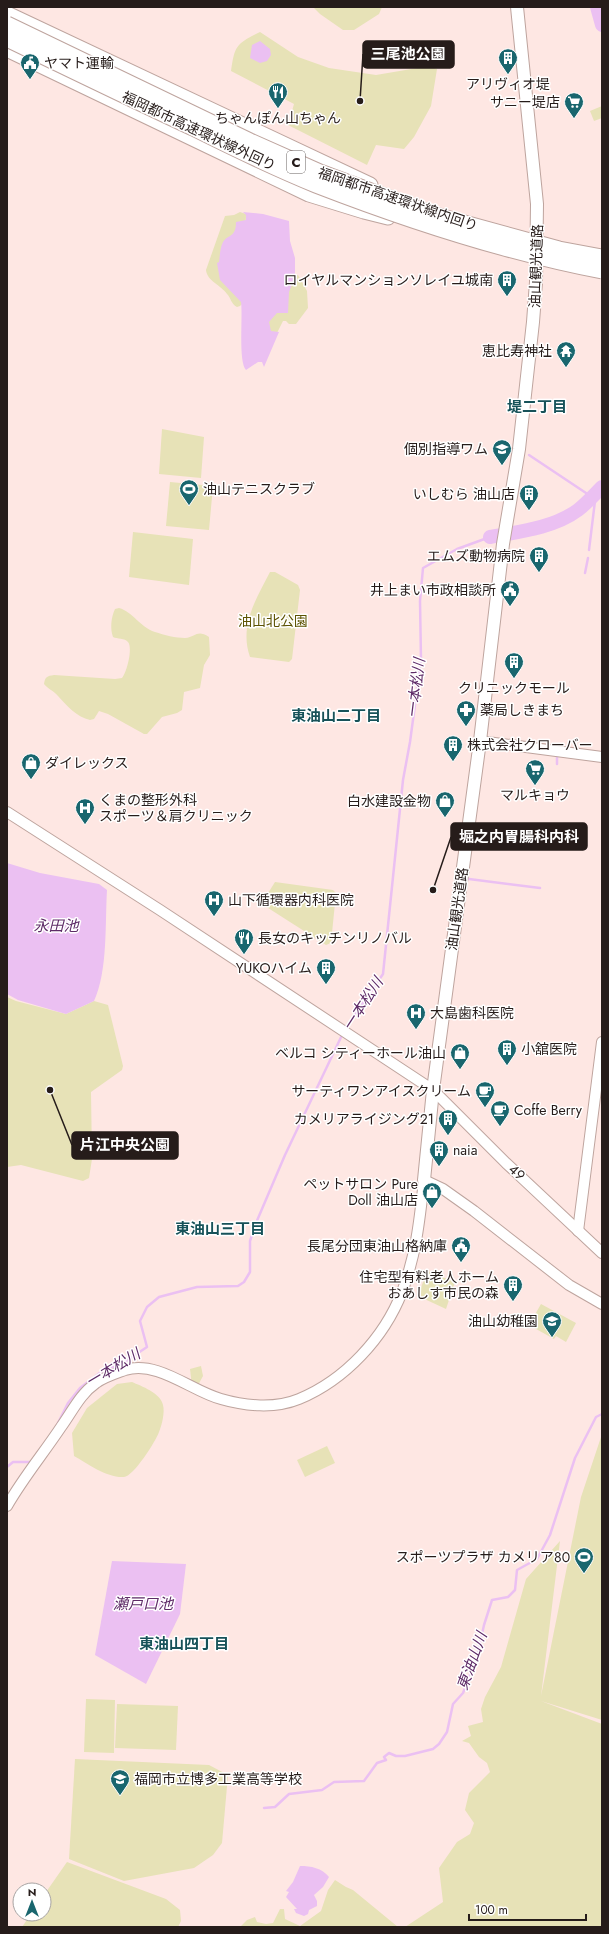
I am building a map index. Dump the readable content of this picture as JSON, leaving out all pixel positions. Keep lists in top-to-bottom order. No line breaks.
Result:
{"streets":{"highway":["福岡都市高速環状線外回り","C","福岡都市高速環状線内回り"],"main road":["油山観光道路"],"street":["49"]},"crossings":[["福岡都市高速環状線外回り","福岡都市高速環状線内回り"],["油山観光道路","49"]],"districts":["堤二丁目","東油山二丁目","東油山三丁目","東油山四丁目"],"water":["一本松川","永田池","瀬戸口池","東油山川"],"parks":["油山北公園"],"places":{"building":["アリヴィオ堤","ロイヤルマンションソレイユ城南","いしむら 油山店","エムズ動物病院","クリニックモール","株式会社クローバー","YUKOハイム","小舘医院","カメリアライジング21","naia","住宅型有料老人ホーム おあしす市民の森"],"public building":["ヤマト運輸","井上まい市政相談所","長尾分団東油山格納庫"],"other":["三尾池公園","堀之内胃腸科内科","片江中央公園"],"restaurant":["ちゃんぽん山ちゃん","長女のキッチンリノバル"],"supermarket":["サニー堤店","マルキョウ"],"temple":["恵比寿神社"],"school or university":["個別指導ワム","油山幼稚園","福岡市立博多工業高等学校"],"sports":["油山テニスクラブ","スポーツプラザ カメリア８０"],"pharmacy":["薬局しきまち"],"shop":["ダイレックス","白水建設金物","ベルコ シティーホール油山","ペットサロン Pure Doll 油山店"],"hospital":["くまの整形外科 スポーツ＆肩クリニック","山下循環器内科医院","大島歯科医院"],"cafe":["サーティワンアイスクリーム","Coffe Berry"]},"scale_bar":"100 m","north":"top"}
